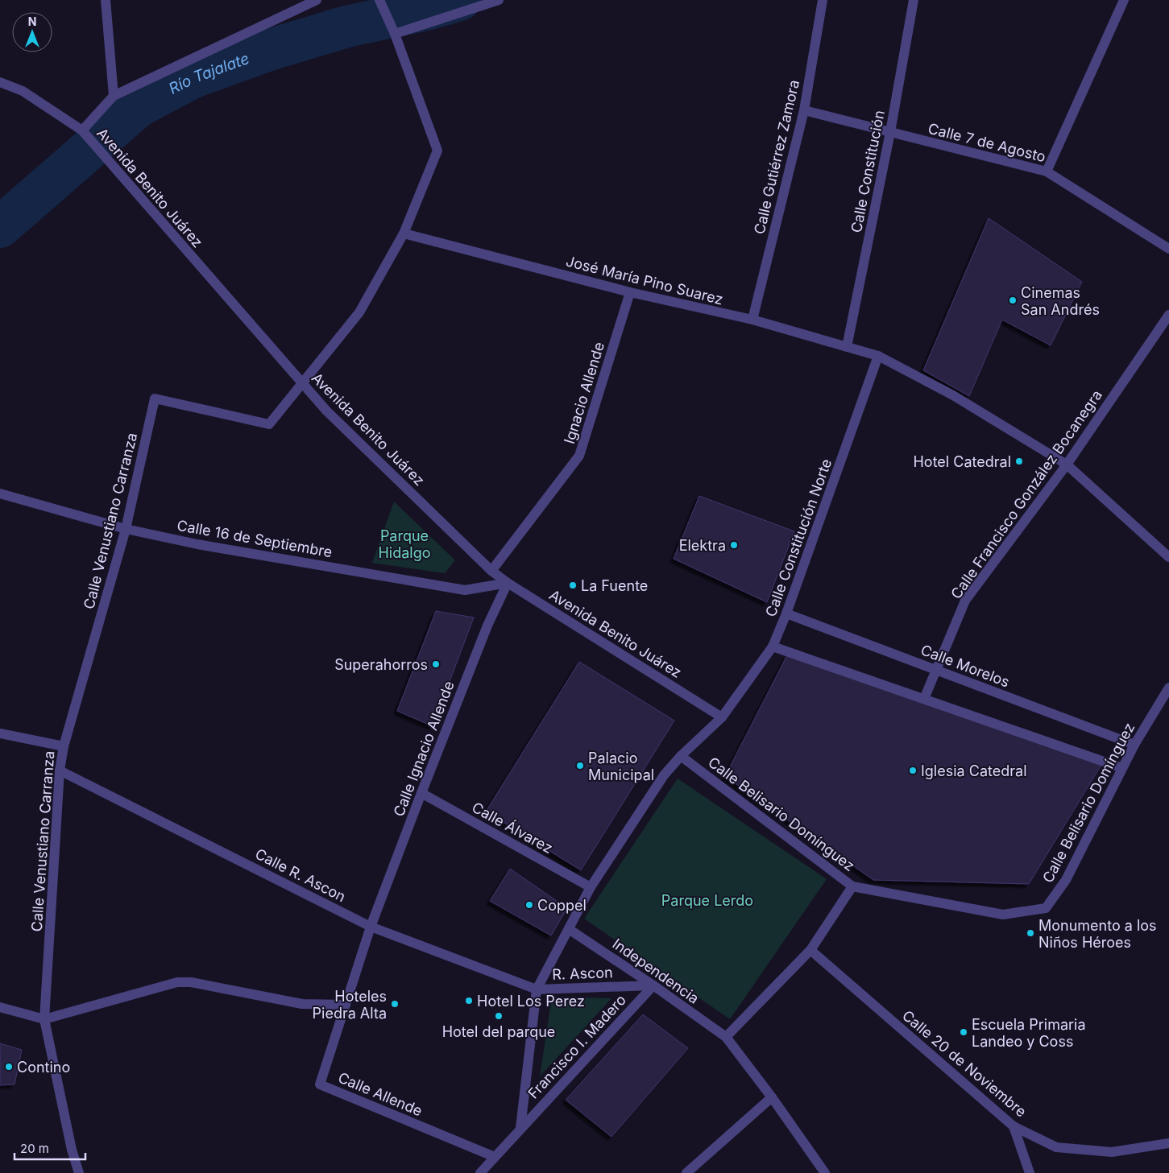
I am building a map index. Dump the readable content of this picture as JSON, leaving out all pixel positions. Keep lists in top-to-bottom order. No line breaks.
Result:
{"streets":{"street":["Calle 7 de Agosto","Calle Gutiérrez Zamora","Calle Constitución","Avenida Benito Juárez","José María Pino Suarez","Ignacio Allende","Calle Francisco González Bocanegra","Calle Venustiano Carranza","Calle Constitución Norte","Calle 16 de Septiembre","Calle Morelos","Calle Ignacio Allende","Calle Belisario Domínguez","Calle Álvarez","Calle R. Ascon","Independencia","R. Ascon","Francisco I. Madero","Calle 20 de Noviembre","Calle Allende"]},"crossings":[["Calle 7 de Agosto","Calle Gutiérrez Zamora"],["Calle 7 de Agosto","Calle Constitución"],["Calle Gutiérrez Zamora","José María Pino Suarez"],["Calle Constitución","José María Pino Suarez"],["Avenida Benito Juárez","Ignacio Allende"],["Avenida Benito Juárez","Calle Venustiano Carranza"],["Avenida Benito Juárez","Calle Constitución Norte"],["Avenida Benito Juárez","Calle 16 de Septiembre"],["Avenida Benito Juárez","Calle Ignacio Allende"],["José María Pino Suarez","Ignacio Allende"],["José María Pino Suarez","Calle Francisco González Bocanegra"],["José María Pino Suarez","Calle Constitución Norte"],["Calle Francisco González Bocanegra","Calle Morelos"],["Calle Venustiano Carranza","Calle 16 de Septiembre"],["Calle Venustiano Carranza","Calle R. Ascon"],["Calle Constitución Norte","Calle Morelos"],["Calle Constitución Norte","Calle Belisario Domínguez"],["Calle Constitución Norte","Calle Álvarez"],["Calle Constitución Norte","Calle R. Ascon"],["Calle Constitución Norte","Independencia"],["Calle Constitución Norte","R. Ascon"],["Calle 16 de Septiembre","Calle Ignacio Allende"],["Calle Morelos","Calle Belisario Domínguez"],["Calle Ignacio Allende","Calle Álvarez"],["Calle Ignacio Allende","Calle R. Ascon"],["Calle Ignacio Allende","Calle Allende"],["Calle R. Ascon","R. Ascon"],["Calle R. Ascon","Calle Allende"],["Independencia","R. Ascon"],["Independencia","Francisco I. Madero"],["R. Ascon","Francisco I. Madero"],["Francisco I. Madero","Calle Allende"]],"water":["Río Tajalate"],"parks":["Parque Hidalgo","Parque Lerdo"],"places":["Cinemas San Andrés","Hotel Catedral","Elektra","La Fuente","Superahorros","Palacio Municipal","Iglesia Catedral","Coppel","Monumento a los Niños Héroes","Hotel Los Perez","Hoteles Piedra Alta","Hotel del parque","Escuela Primaria Landeo y Coss","Contino"],"scale_bar":"20 m","north":"top"}
